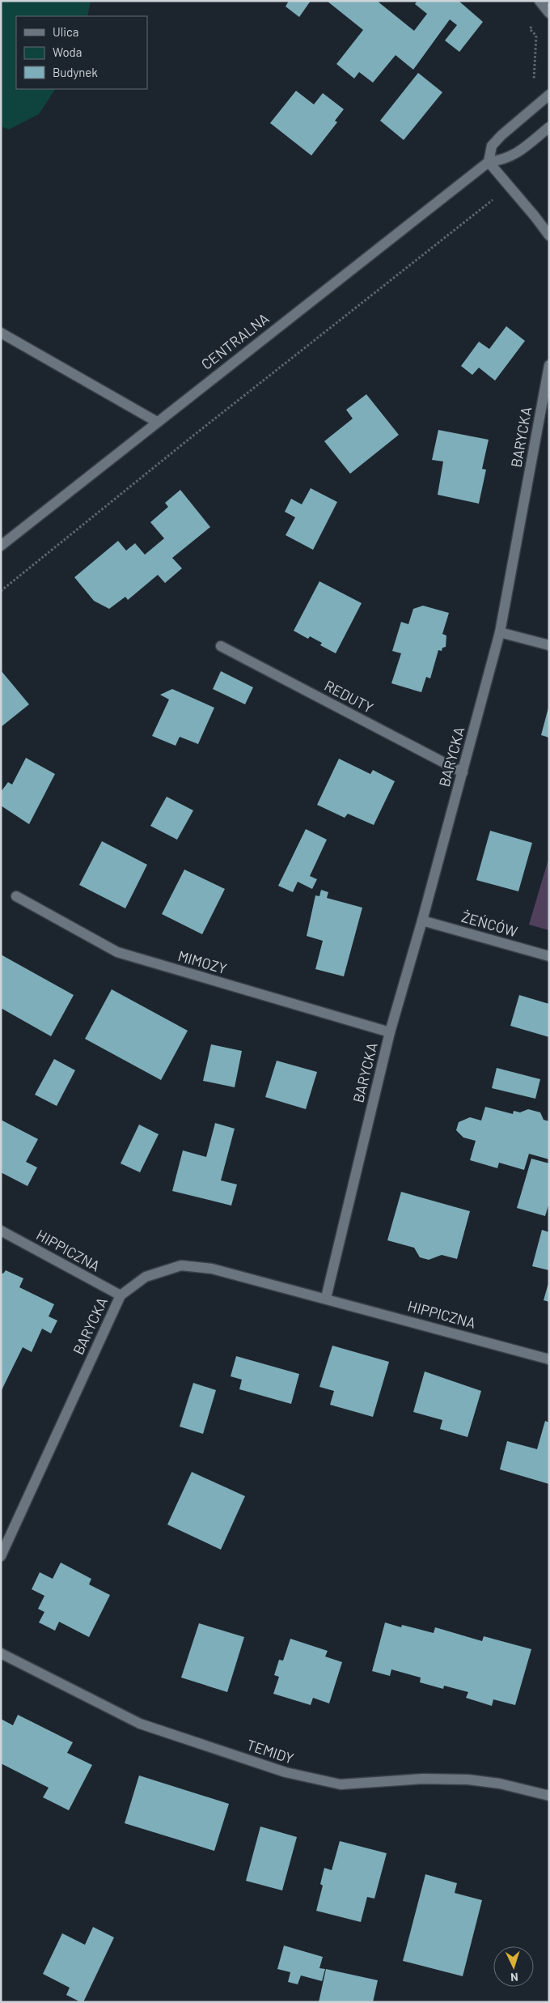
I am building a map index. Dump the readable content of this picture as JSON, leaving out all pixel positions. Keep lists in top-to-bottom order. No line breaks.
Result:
{"streets":{"street":["CENTRALNA","BARYCKA","REDUTY","ŻEŃCÓW","MIMOZY","HIPPICZNA","TEMIDY"]},"crossings":[["BARYCKA","REDUTY"],["BARYCKA","ŻEŃCÓW"],["BARYCKA","MIMOZY"],["BARYCKA","HIPPICZNA"]],"legend":["Ulica","Woda","Budynek"],"north":"bottom"}
